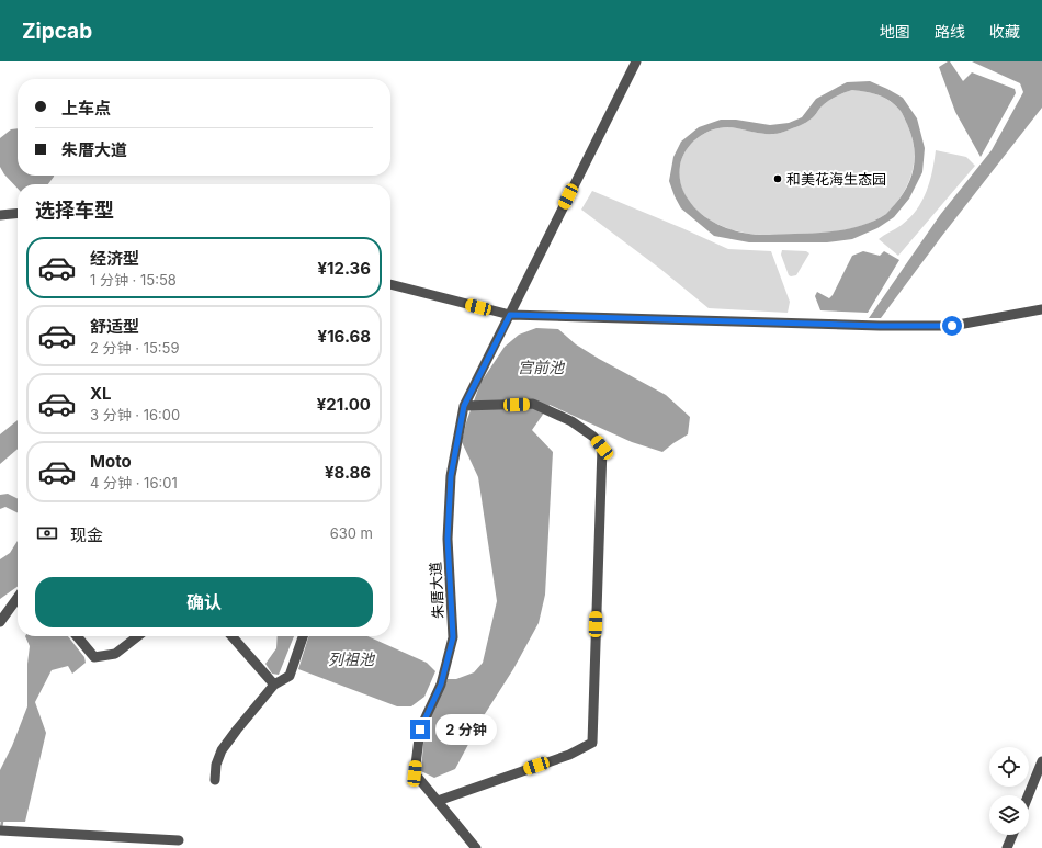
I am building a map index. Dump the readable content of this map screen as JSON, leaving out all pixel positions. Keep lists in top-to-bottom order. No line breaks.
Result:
{"streets":{"street":["朱厝大道"]},"water":["宫前池","列祖池"],"places":["和美花海生态园"],"page":{"header":"Zipcab","nav":["地图","路线","收藏"],"banner":["上车点","朱厝大道"],"heading":"选择车型","list":[{"name":"经济型","note":"1 分钟 · 15:58","value":"¥12.36"},{"name":"舒适型","note":"2 分钟 · 15:59","value":"¥16.68"},{"name":"XL","note":"3 分钟 · 16:00","value":"¥21.00"},{"name":"Moto","note":"4 分钟 · 16:01","value":"¥8.86"}],"pay":["现金","630 m"],"buttons":"确认","bubble":"2 分钟"}}
